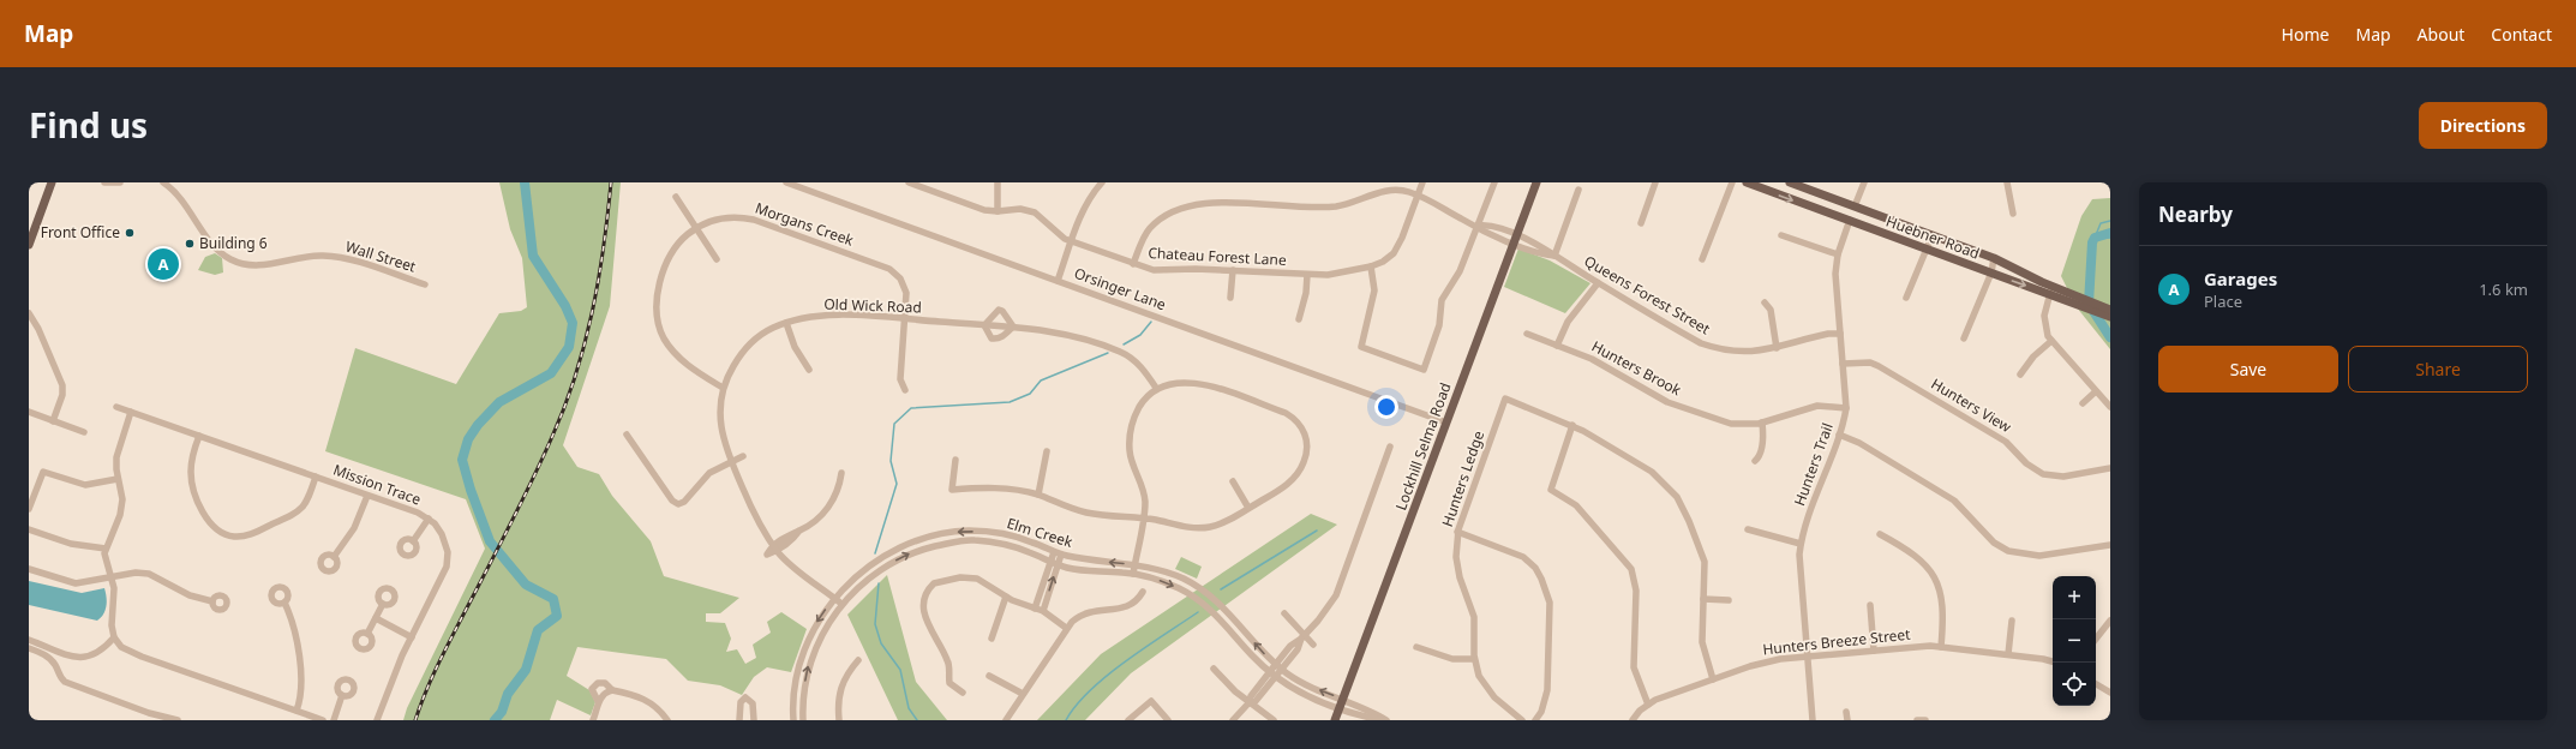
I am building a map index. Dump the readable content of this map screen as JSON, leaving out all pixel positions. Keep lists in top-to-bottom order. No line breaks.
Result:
{"streets":{"main road":["Huebner Road","Lockhill Selma Road"],"street":["Morgans Creek","Wall Street","Chateau Forest Lane","Orsinger Lane","Queens Forest Street","Old Wick Road","Hunters Brook","Hunters View","Hunters Trail","Hunters Ledge","Mission Trace","Elm Creek","Hunters Breeze Street"]},"crossings":[["Morgans Creek","Old Wick Road"],["Huebner Road","Hunters Trail"],["Chateau Forest Lane","Queens Forest Street"],["Orsinger Lane","Lockhill Selma Road"],["Queens Forest Street","Lockhill Selma Road"],["Queens Forest Street","Hunters Trail"],["Old Wick Road","Elm Creek"],["Hunters Brook","Hunters Trail"],["Hunters View","Hunters Trail"],["Lockhill Selma Road","Elm Creek"],["Hunters Trail","Hunters Breeze Street"]],"places":["Front Office","Building 6"],"page":{"header":"Map","nav":["Home","Map","About","Contact"],"title":"Find us","buttons":["Directions",["Save","Share"]],"heading":"Nearby","list":[{"mark":"A","name":"Garages","note":"Place","value":"1.6 km"}],"pins":"A","map_buttons":["+","−"]}}
